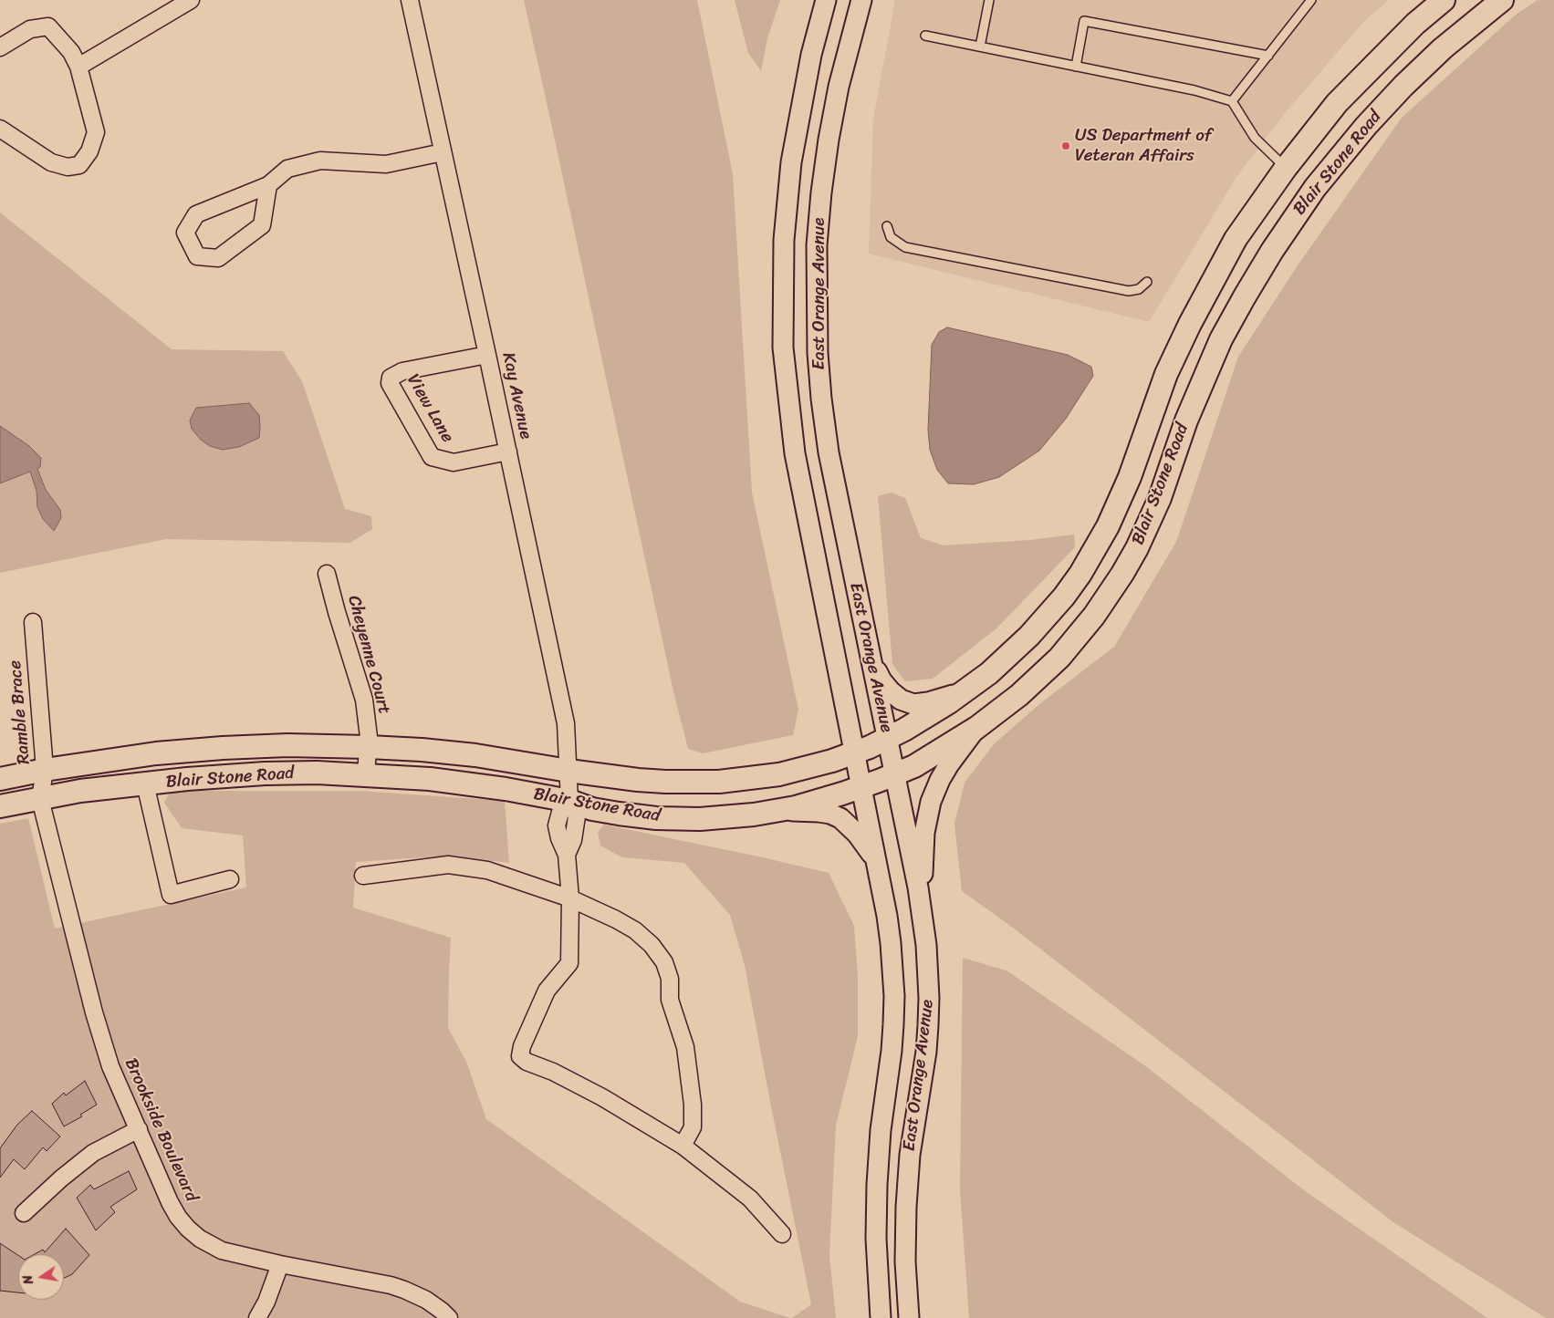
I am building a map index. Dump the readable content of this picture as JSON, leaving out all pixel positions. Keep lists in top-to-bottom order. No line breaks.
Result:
{"streets":{"main road":["Blair Stone Road"],"street":["East Orange Avenue","Kay Avenue","View Lane","Cheyenne Court","Ramble Brace","Brookside Boulevard"]},"crossings":[["Blair Stone Road","East Orange Avenue"],["Blair Stone Road","Kay Avenue"],["Blair Stone Road","Cheyenne Court"],["Blair Stone Road","Ramble Brace"],["Blair Stone Road","Brookside Boulevard"],["Kay Avenue","View Lane"],["Ramble Brace","Brookside Boulevard"]],"places":["US Department of Veteran Affairs"],"north":"left"}
